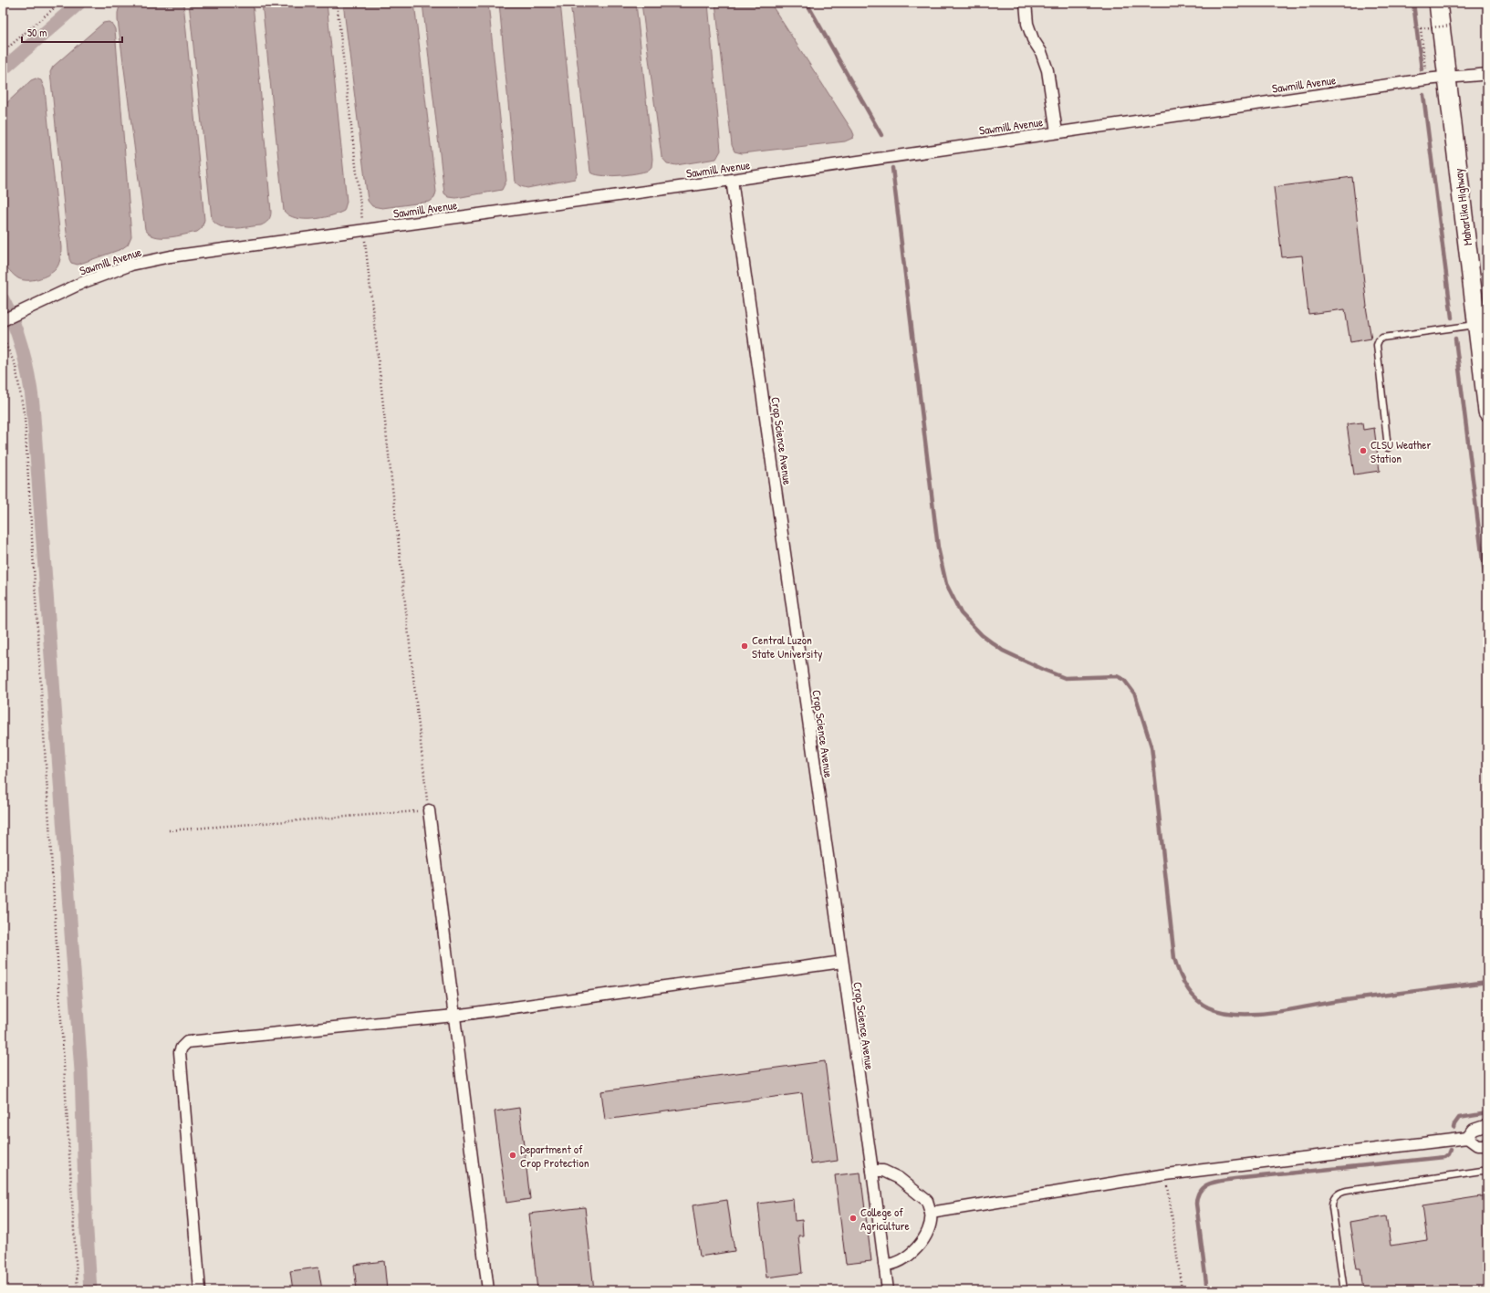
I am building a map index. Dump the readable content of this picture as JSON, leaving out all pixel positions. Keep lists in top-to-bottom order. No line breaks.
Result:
{"streets":{"highway":["Maharlika Highway"],"street":["Sawmill Avenue","Crop Science Avenue"]},"crossings":[["Sawmill Avenue","Maharlika Highway"],["Sawmill Avenue","Crop Science Avenue"]],"places":["CLSU Weather Station","Central Luzon State University","Department of Crop Protection","College of Agriculture"],"scale_bar":"50 m"}
